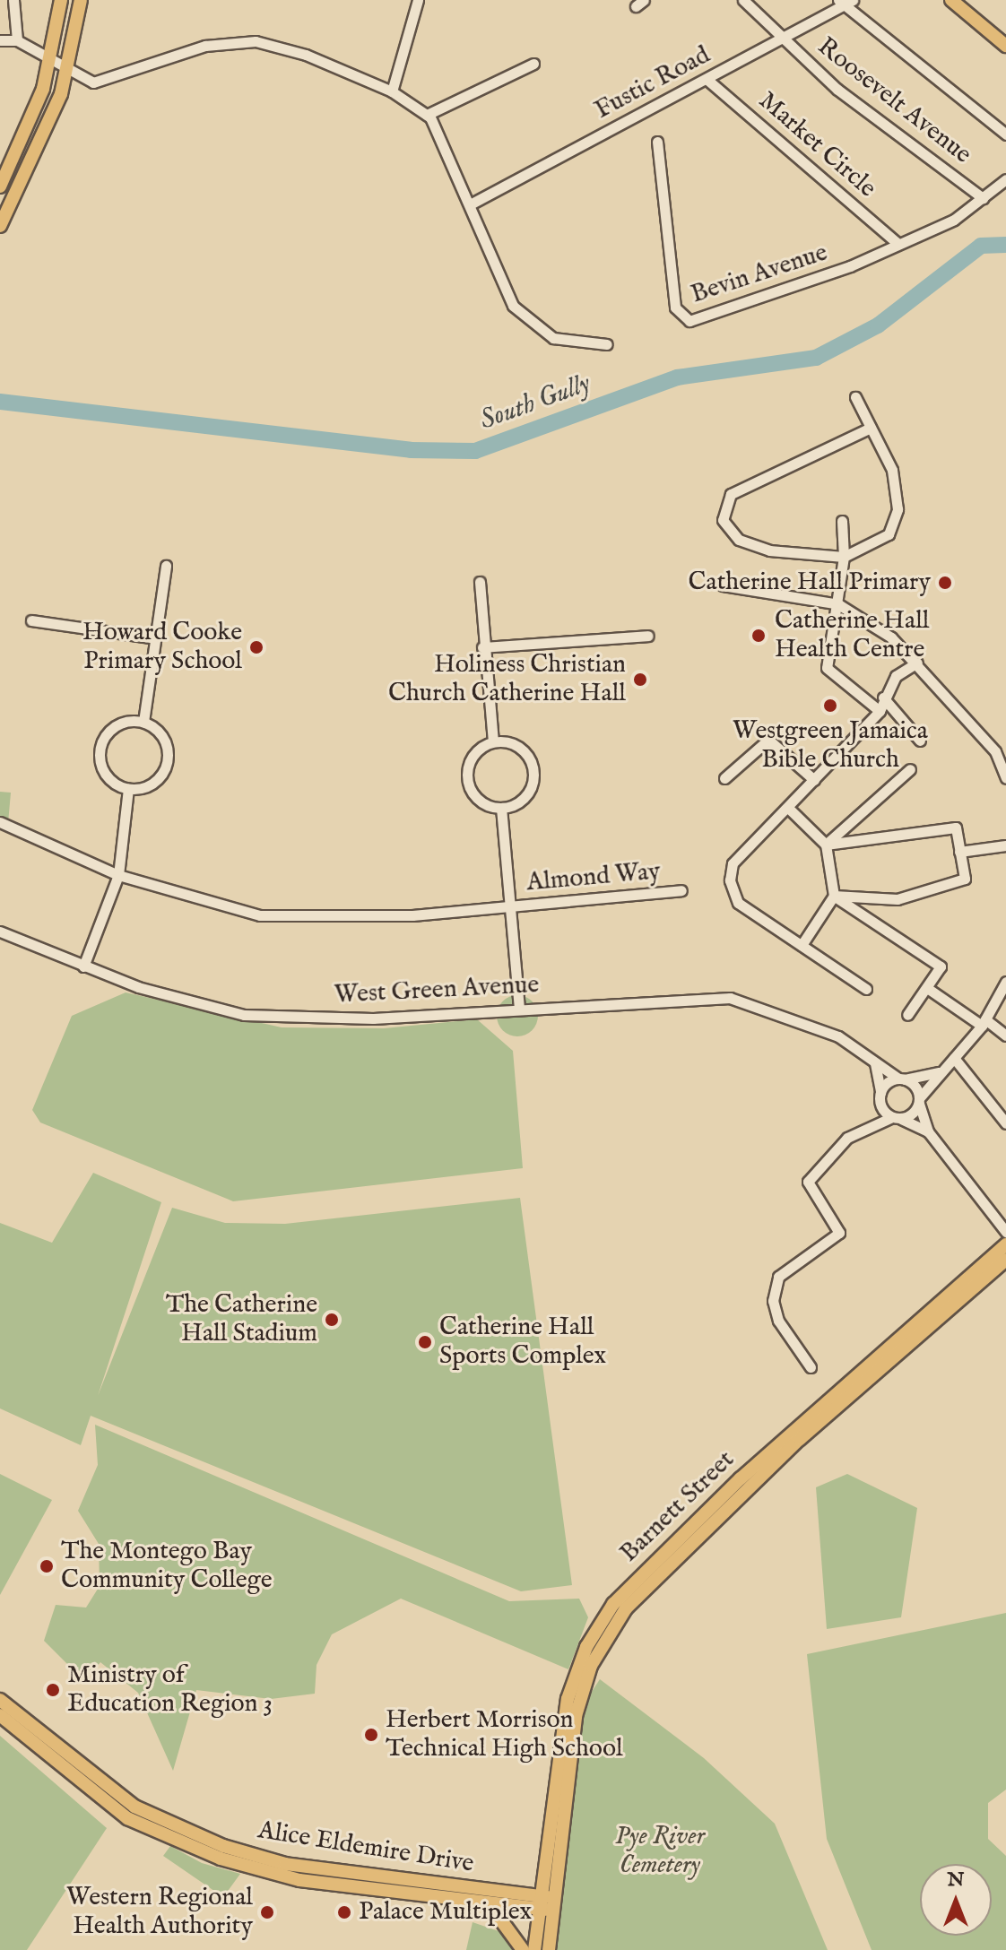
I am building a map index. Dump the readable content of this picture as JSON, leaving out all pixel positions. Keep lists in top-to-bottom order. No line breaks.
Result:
{"streets":{"main road":["Barnett Street","Alice Eldemire Drive"],"street":["Fustic Road","Roosevelt Avenue","Market Circle","Bevin Avenue","Almond Way","West Green Avenue"]},"crossings":[["Fustic Road","Roosevelt Avenue"],["Fustic Road","Market Circle"],["Roosevelt Avenue","Bevin Avenue"],["Market Circle","Bevin Avenue"],["Barnett Street","Alice Eldemire Drive"]],"water":["South Gully"],"parks":["Pye River Cemetery"],"places":["Catherine Hall Primary","Catherine Hall Health Centre","Howard Cooke Primary School","Holiness Christian Church Catherine Hall","Westgreen Jamaica Bible Church","The Catherine Hall Stadium","Catherine Hall Sports Complex","The Montego Bay Community College","Ministry of Education Region 3","Herbert Morrison Technical High School","Western Regional Health Authority","Palace Multiplex"],"north":"top"}
